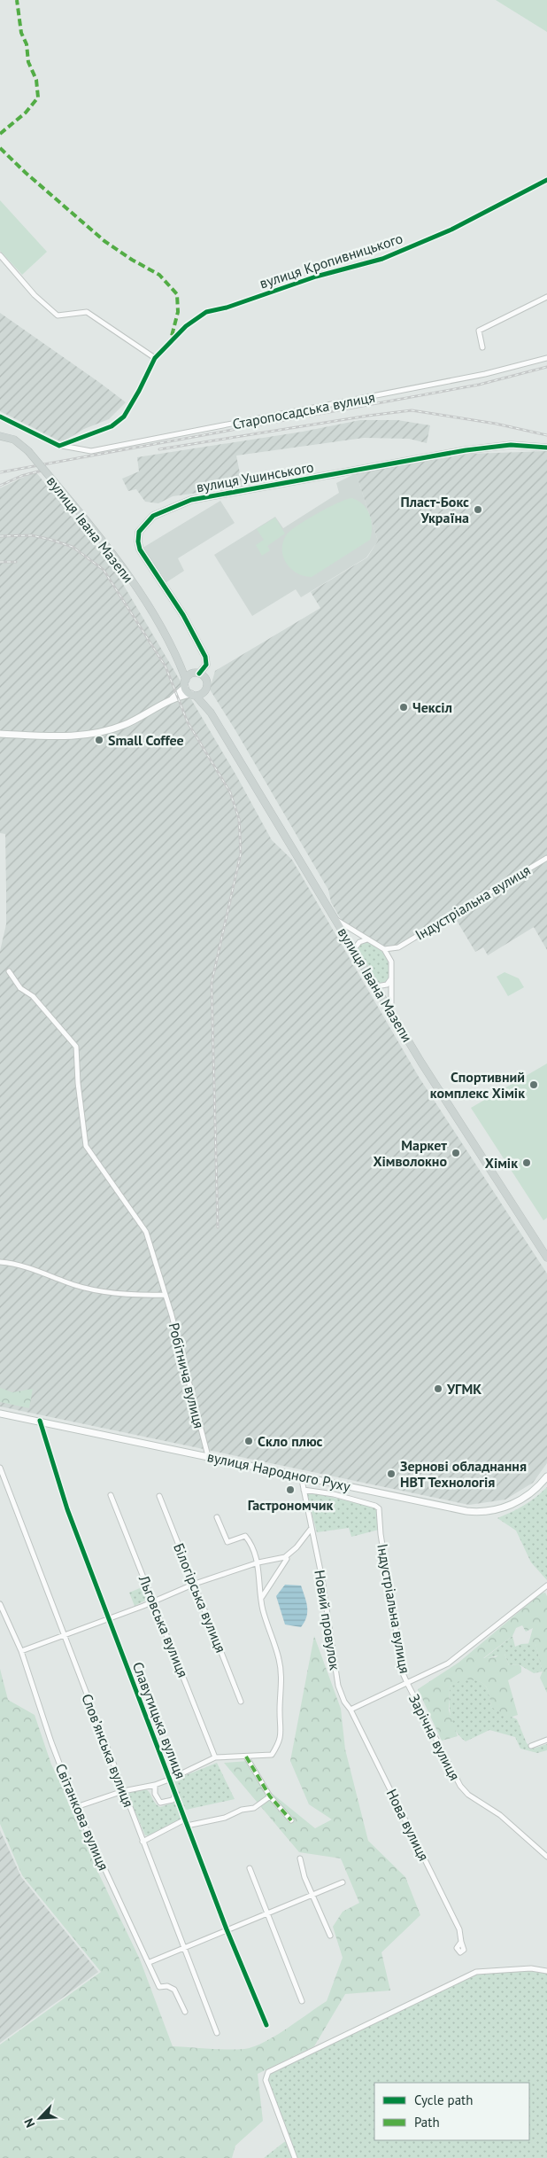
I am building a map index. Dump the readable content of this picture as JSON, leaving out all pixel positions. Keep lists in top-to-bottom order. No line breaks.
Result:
{"streets":{"main road":["вулиця Івана Мазепи"],"street":["вулиця Кропивницького","Старопосадська вулиця","вулиця Ушинського","Індустріальна вулиця","Робітнича вулиця","вулиця Народного Руху","Білогірська вулиця","Новий провулок","Льговська вулиця","Славутицька вулиця","Зарічна вулиця","Словʼянська вулиця","Світанкова вулиця","Нова вулиця"]},"crossings":[["вулиця Ушинського","вулиця Івана Мазепи"],["Індустріальна вулиця","Новий провулок"],["Індустріальна вулиця","Зарічна вулиця"],["Робітнича вулиця","вулиця Народного Руху"],["вулиця Народного Руху","Новий провулок"],["вулиця Народного Руху","Славутицька вулиця"],["Новий провулок","Нова вулиця"]],"places":["Пласт-Бокс Україна","Чексіл","Small Coffee","Спортивний комплекс Хімік","Маркет Хімволокно","Хімік","УГМК","Скло плюс","Зернові обладнання НВТ Технологія","Гастрономчик"],"legend":["Cycle path","Path"],"north":"bottom left"}
